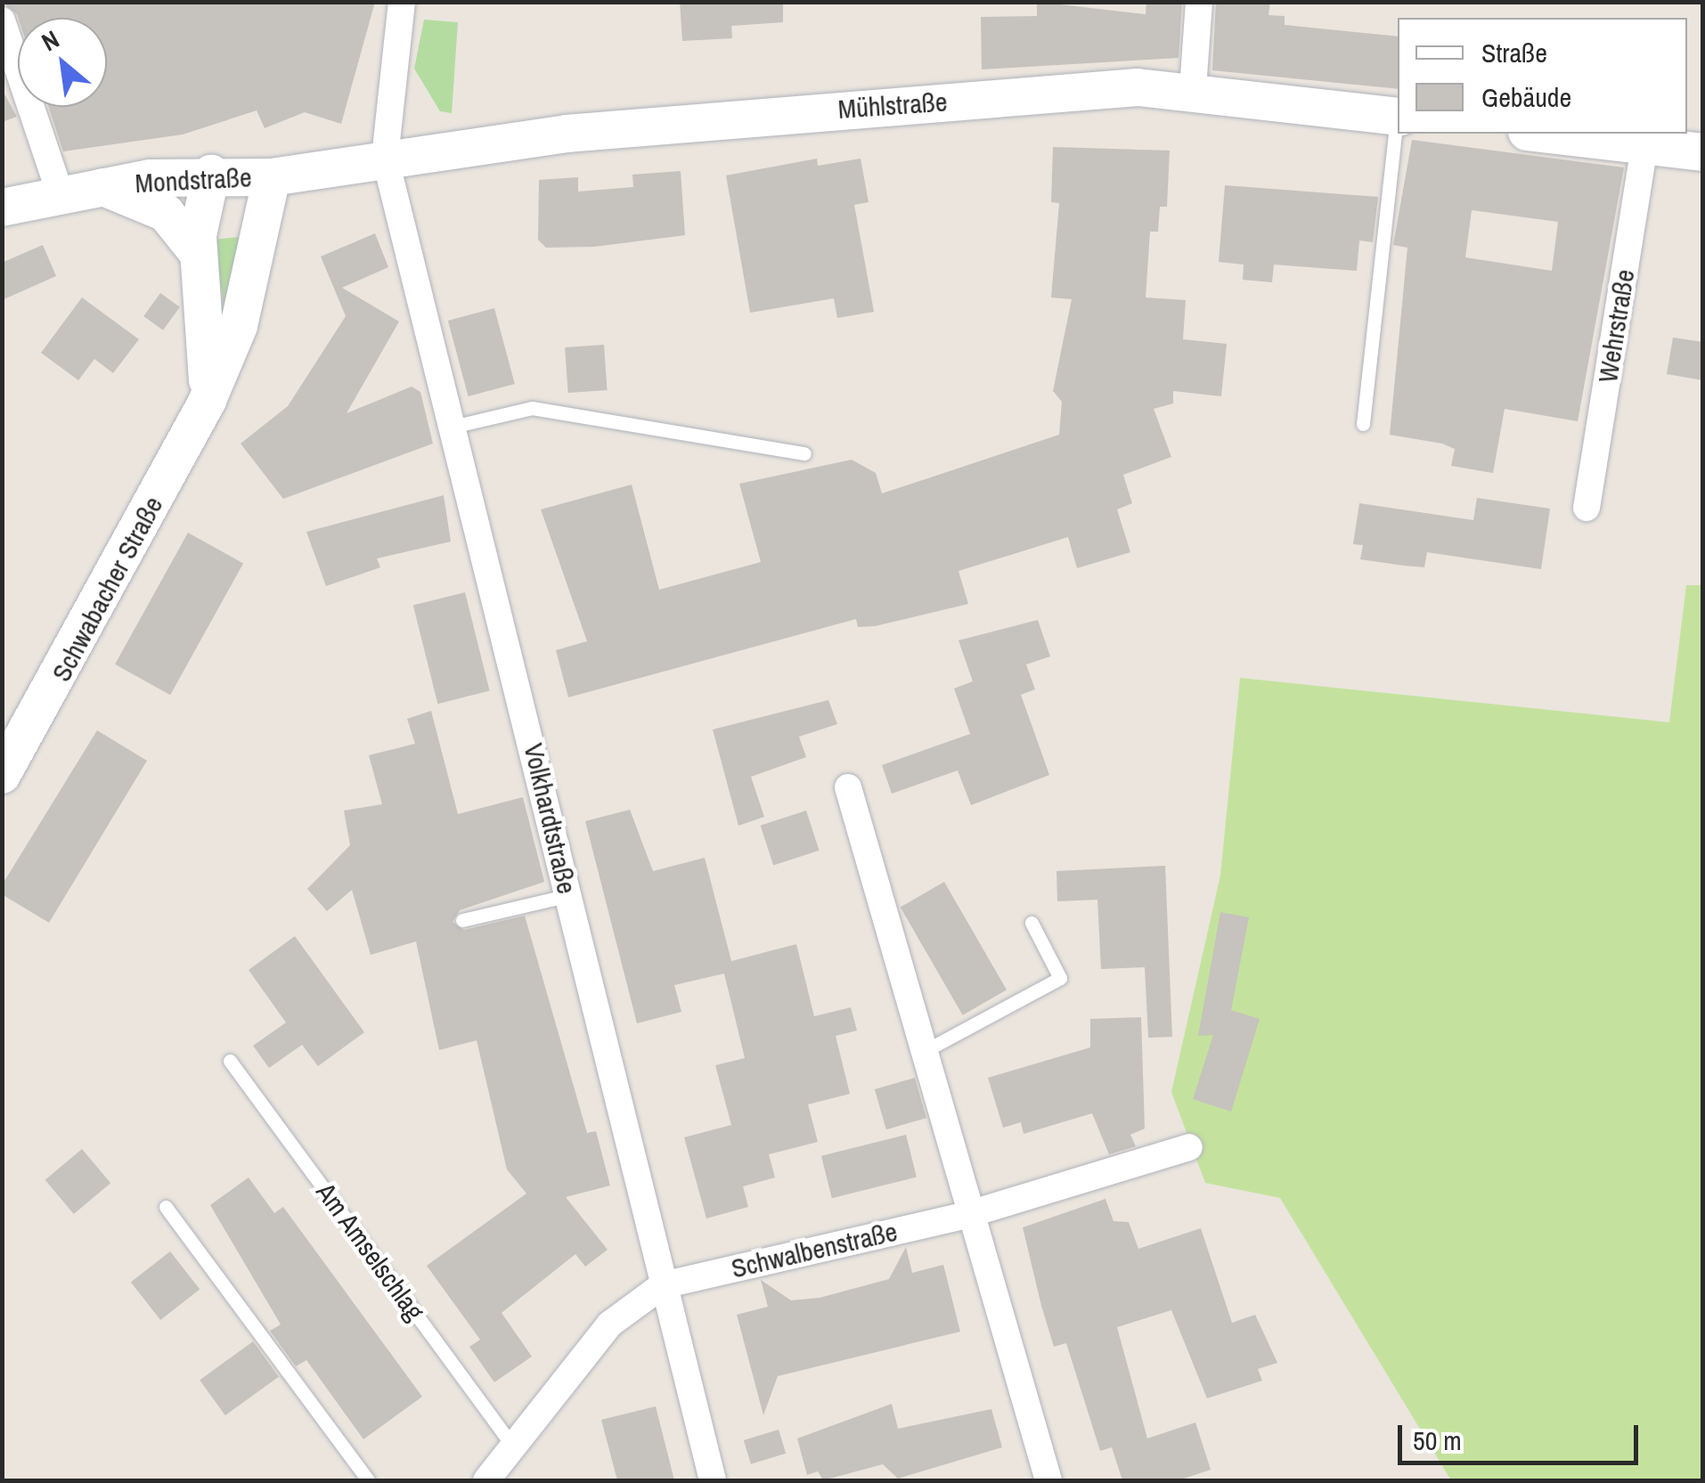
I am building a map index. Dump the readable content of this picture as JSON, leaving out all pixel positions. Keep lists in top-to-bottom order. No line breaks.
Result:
{"streets":{"street":["Mühlstraße","Mondstraße","Wehrstraße","Schwabacher Straße","Volkhardtstraße","Schwalbenstraße"],"lane":["Am Amselschlag"]},"crossings":[["Mühlstraße","Mondstraße"],["Mühlstraße","Volkhardtstraße"],["Mondstraße","Schwabacher Straße"],["Mondstraße","Volkhardtstraße"],["Volkhardtstraße","Schwalbenstraße"]],"legend":["Straße","Gebäude"],"scale_bar":"50 m","north":"top left"}
